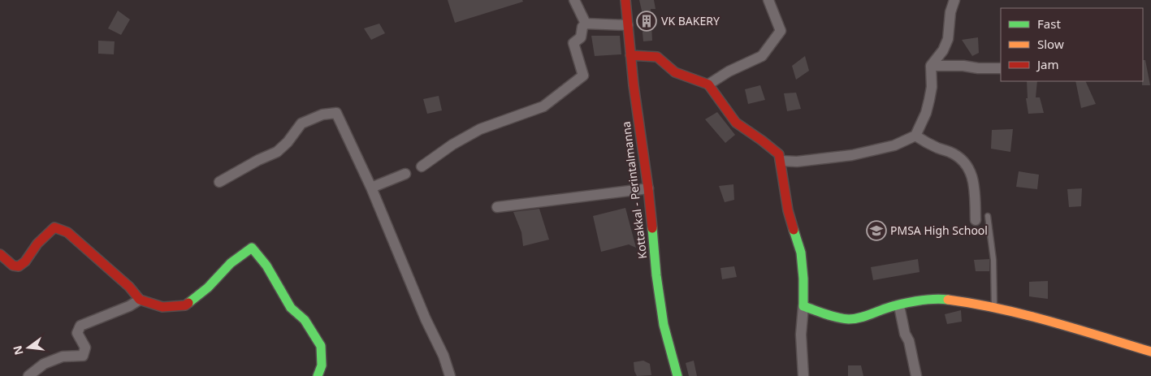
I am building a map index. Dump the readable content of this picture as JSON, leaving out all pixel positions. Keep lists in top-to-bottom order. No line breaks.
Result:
{"streets":{"street":["Kottakkal - Perintalmanna"]},"places":{"building":["VK BAKERY"],"school or university":["PMSA High School"]},"legend":["Fast","Slow","Jam"],"north":"left"}
